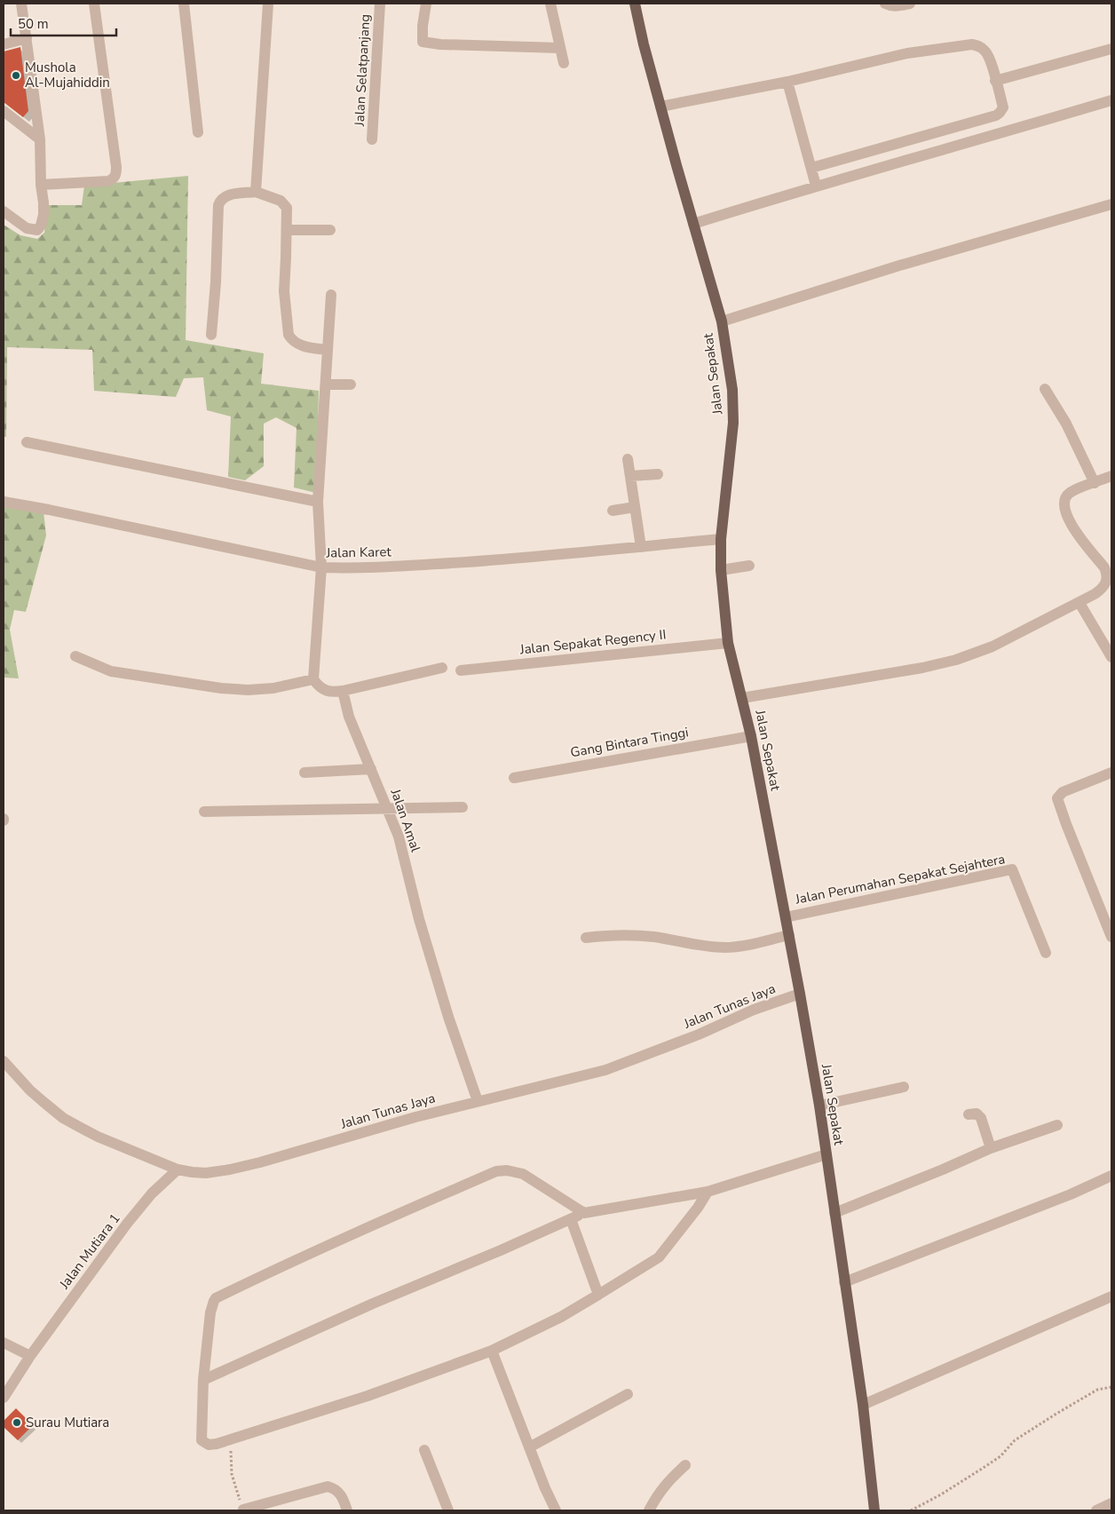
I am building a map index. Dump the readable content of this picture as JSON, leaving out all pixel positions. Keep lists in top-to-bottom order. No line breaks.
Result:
{"streets":{"main road":["Jalan Sepakat"],"street":["Jalan Selatpanjang","Jalan Karet","Jalan Sepakat Regency II","Gang Bintara Tinggi","Jalan Amal","Jalan Perumahan Sepakat Sejahtera","Jalan Tunas Jaya","Jalan Mutiara 1"]},"crossings":[["Jalan Sepakat","Jalan Karet"],["Jalan Sepakat","Jalan Sepakat Regency II"],["Jalan Sepakat","Gang Bintara Tinggi"],["Jalan Sepakat","Jalan Perumahan Sepakat Sejahtera"],["Jalan Sepakat","Jalan Tunas Jaya"],["Jalan Amal","Jalan Tunas Jaya"],["Jalan Tunas Jaya","Jalan Mutiara 1"]],"places":["Mushola Al-Mujahiddin","Surau Mutiara"],"scale_bar":"50 m"}
